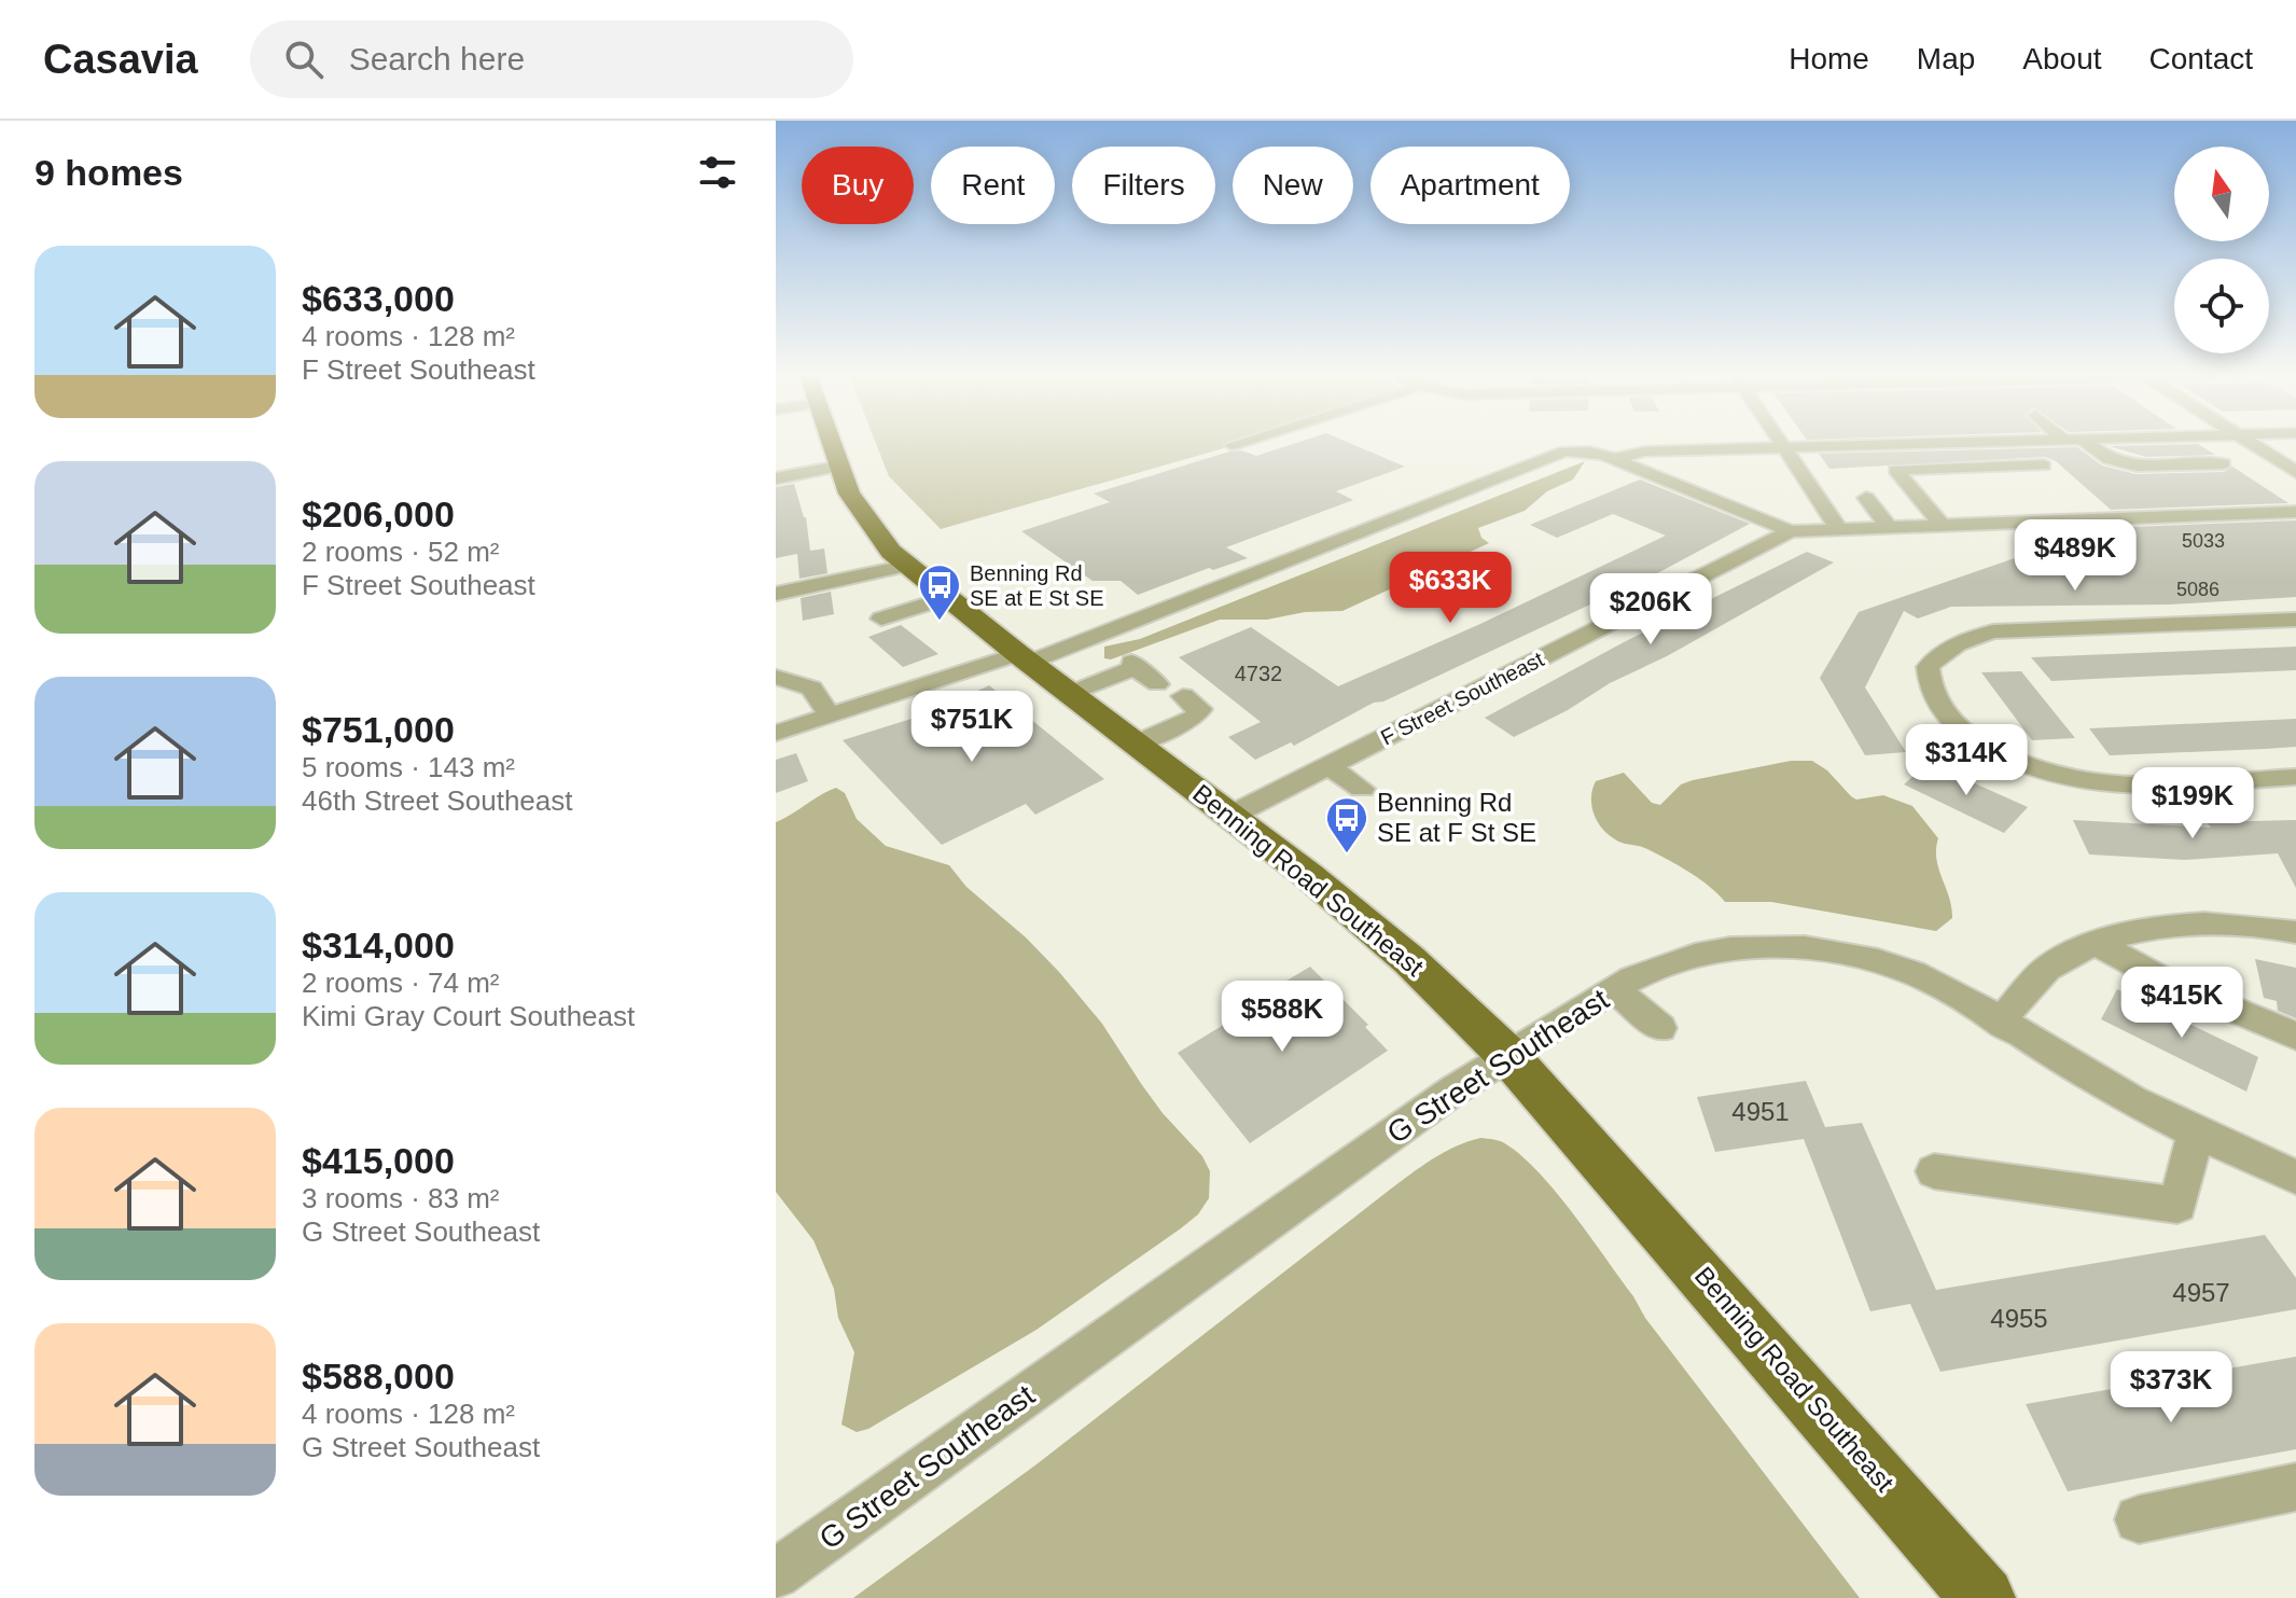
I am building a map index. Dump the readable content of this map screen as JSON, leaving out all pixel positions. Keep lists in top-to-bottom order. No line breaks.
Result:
{"streets":{"main road":["Benning Road Southeast"],"street":["F Street Southeast","G Street Southeast"]},"crossings":[["F Street Southeast","Benning Road Southeast"],["Benning Road Southeast","G Street Southeast"]],"places":{"bus stop":["Benning Rd SE at E St SE","Benning Rd SE at F St SE"]},"house_numbers":["5033","5086","4732","4951","4957","4955"],"north":"top","page":{"header":"Casavia","search":"Search here","nav":["Home","Map","About","Contact"],"heading":"9 homes","chip":["Buy","Rent","Filters","New","Apartment"],"list":[{"name":"$633,000","note":"4 rooms · 128 m² · F Street Southeast"},{"name":"$206,000","note":"2 rooms · 52 m² · F Street Southeast"},{"name":"$751,000","note":"5 rooms · 143 m² · 46th Street Southeast"},{"name":"$314,000","note":"2 rooms · 74 m² · Kimi Gray Court Southeast"},{"name":"$415,000","note":"3 rooms · 83 m² · G Street Southeast"},{"name":"$588,000","note":"4 rooms · 128 m² · G Street Southeast"}],"price":["$489K","$633K","$206K","$751K","$314K","$199K","$415K","$588K","$373K"]}}
